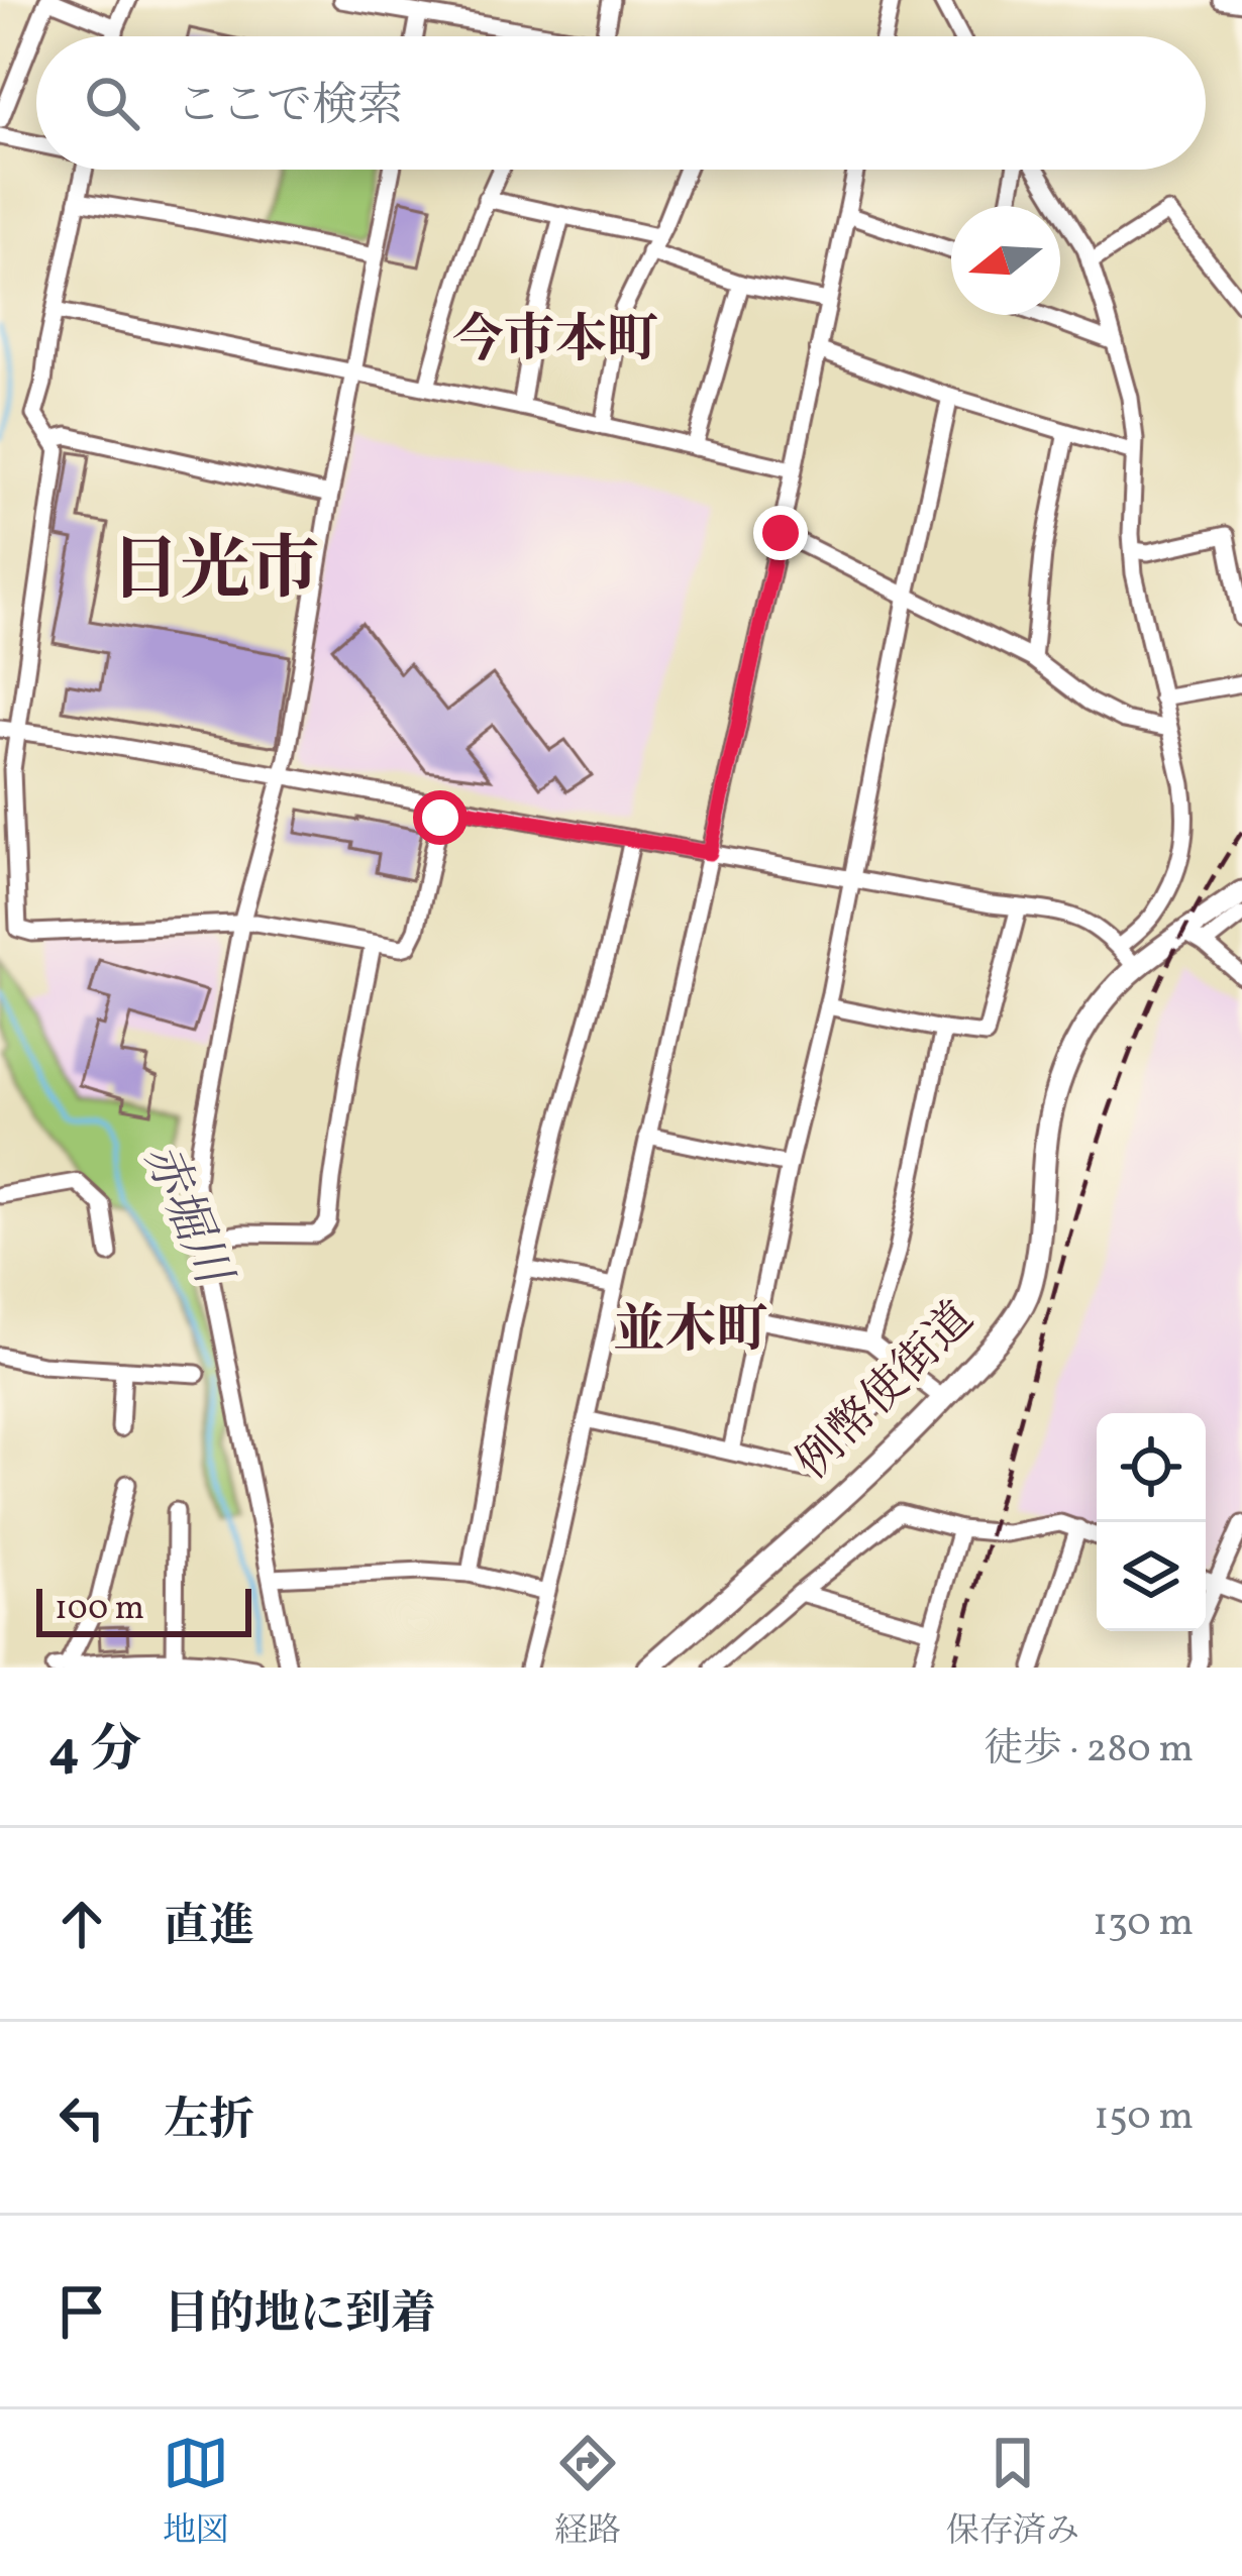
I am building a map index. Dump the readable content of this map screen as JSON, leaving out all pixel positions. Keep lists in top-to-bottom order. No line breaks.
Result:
{"streets":{"highway":["例幣使街道"]},"districts":["今市本町","日光市","並木町"],"water":["赤堀川"],"scale_bar":"100 m","north":"left","page":{"search":"ここで検索","scale":"100 m","heading":["4 分","徒歩 · 280 m"],"list":[["直進","130 m"],["左折","150 m"],"目的地に到着"],"nav":["地図","経路","保存済み"]}}
